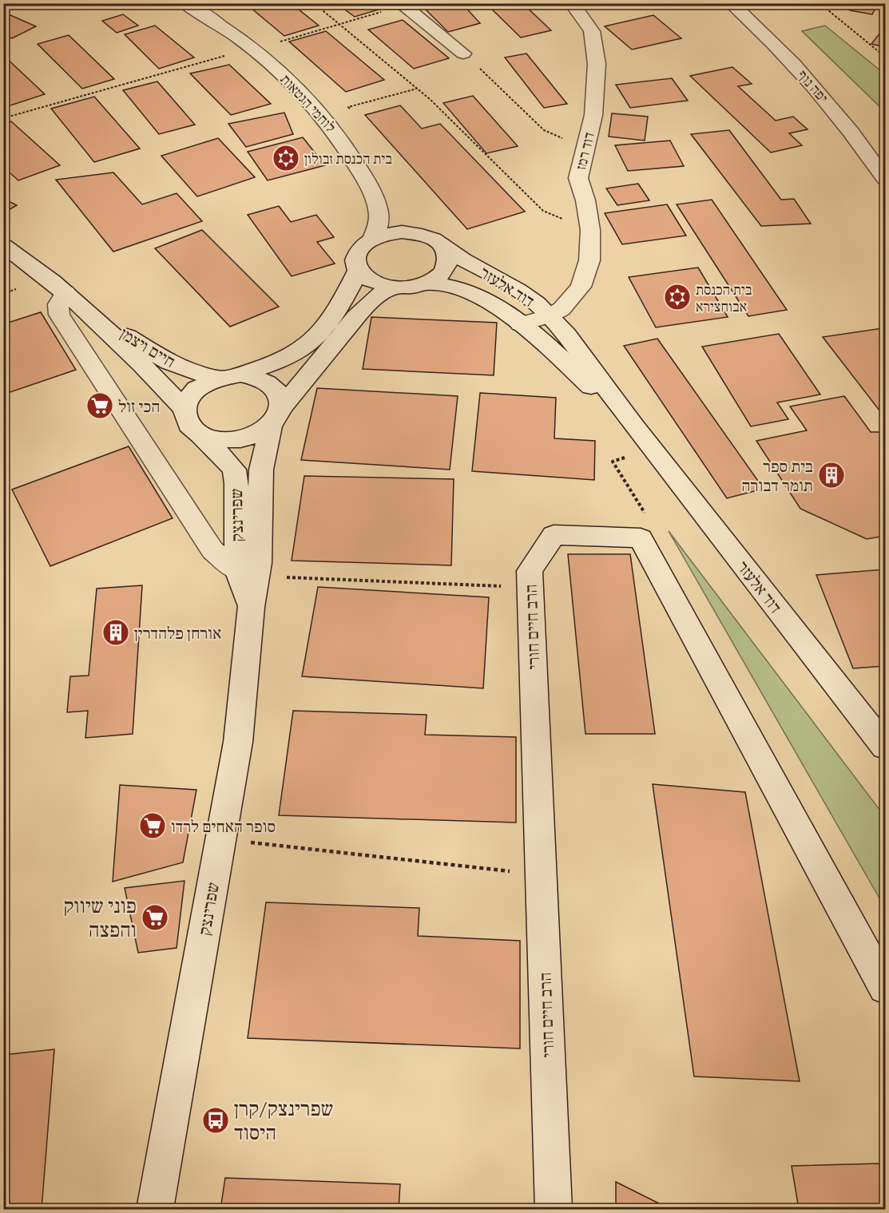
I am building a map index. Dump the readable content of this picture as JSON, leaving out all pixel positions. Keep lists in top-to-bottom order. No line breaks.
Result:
{"streets":{"street":["יפה נוף","לוחמי הגטאות","דוד רמז","דוד אלעזר","חיים ויצמן","שפרינצק","הרב חיים חורי"]},"crossings":[["לוחמי הגטאות","דוד אלעזר"],["דוד רמז","דוד אלעזר"],["חיים ויצמן","שפרינצק"]],"places":{"synagogue":["בית הכנסת זבולון","בית הכנסת אבוחצירא"],"supermarket":["הכי זול","סופר האחים לרדו","פוני שיווק והפצה"],"building":["בית ספר תומר דבורה","אורחן פלהדרין"],"bus stop":["שפרינצק/קרן היסוד"]}}
